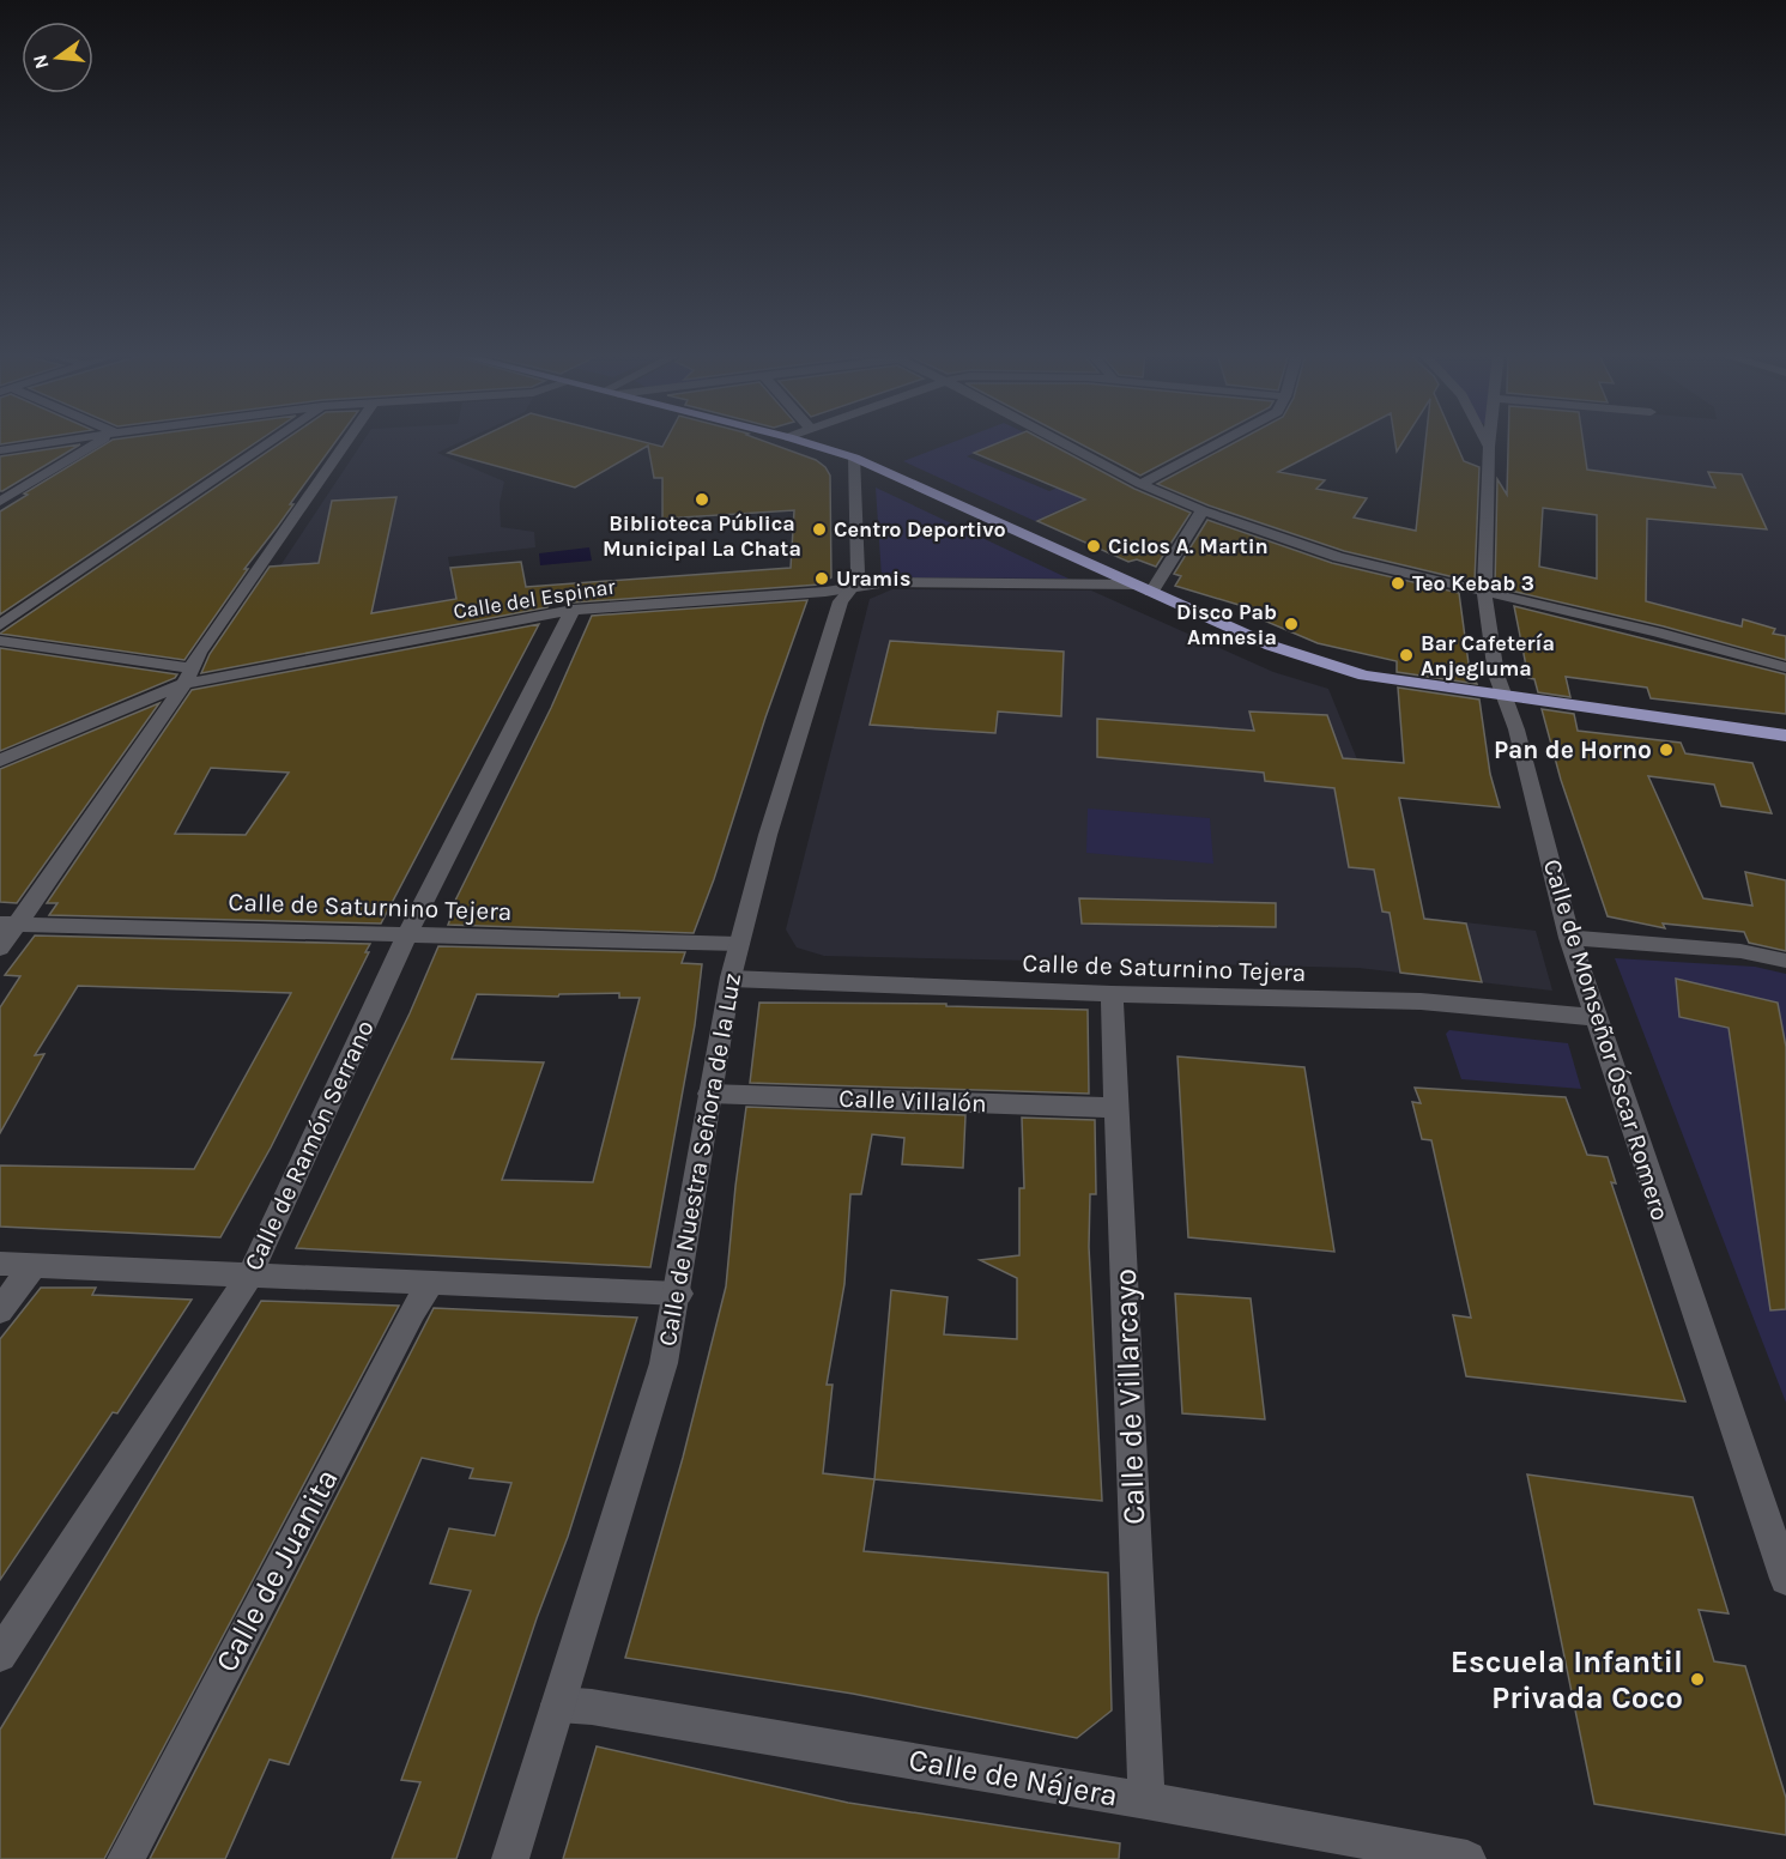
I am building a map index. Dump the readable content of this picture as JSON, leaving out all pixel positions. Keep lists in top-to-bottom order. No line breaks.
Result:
{"streets":{"street":["Calle del Espinar","Calle de Saturnino Tejera","Calle de Monseñor Óscar Romero","Calle Villalón","Calle de Ramón Serrano","Calle de Nuestra Señora de la Luz","Calle de Villarcayo","Calle de Juanita","Calle de Nájera"]},"crossings":[["Calle del Espinar","Calle de Ramón Serrano"],["Calle del Espinar","Calle de Nuestra Señora de la Luz"],["Calle de Saturnino Tejera","Calle de Monseñor Óscar Romero"],["Calle de Saturnino Tejera","Calle de Ramón Serrano"],["Calle de Saturnino Tejera","Calle de Nuestra Señora de la Luz"],["Calle de Saturnino Tejera","Calle de Villarcayo"],["Calle Villalón","Calle de Nuestra Señora de la Luz"],["Calle Villalón","Calle de Villarcayo"],["Calle de Nuestra Señora de la Luz","Calle de Nájera"],["Calle de Villarcayo","Calle de Nájera"]],"places":["Biblioteca Pública Municipal La Chata","Centro Deportivo","Ciclos A. Martin","Uramis","Teo Kebab 3","Disco Pab Amnesia","Bar Cafetería Anjegluma","Pan de Horno","Escuela Infantil Privada Coco"],"north":"left"}
